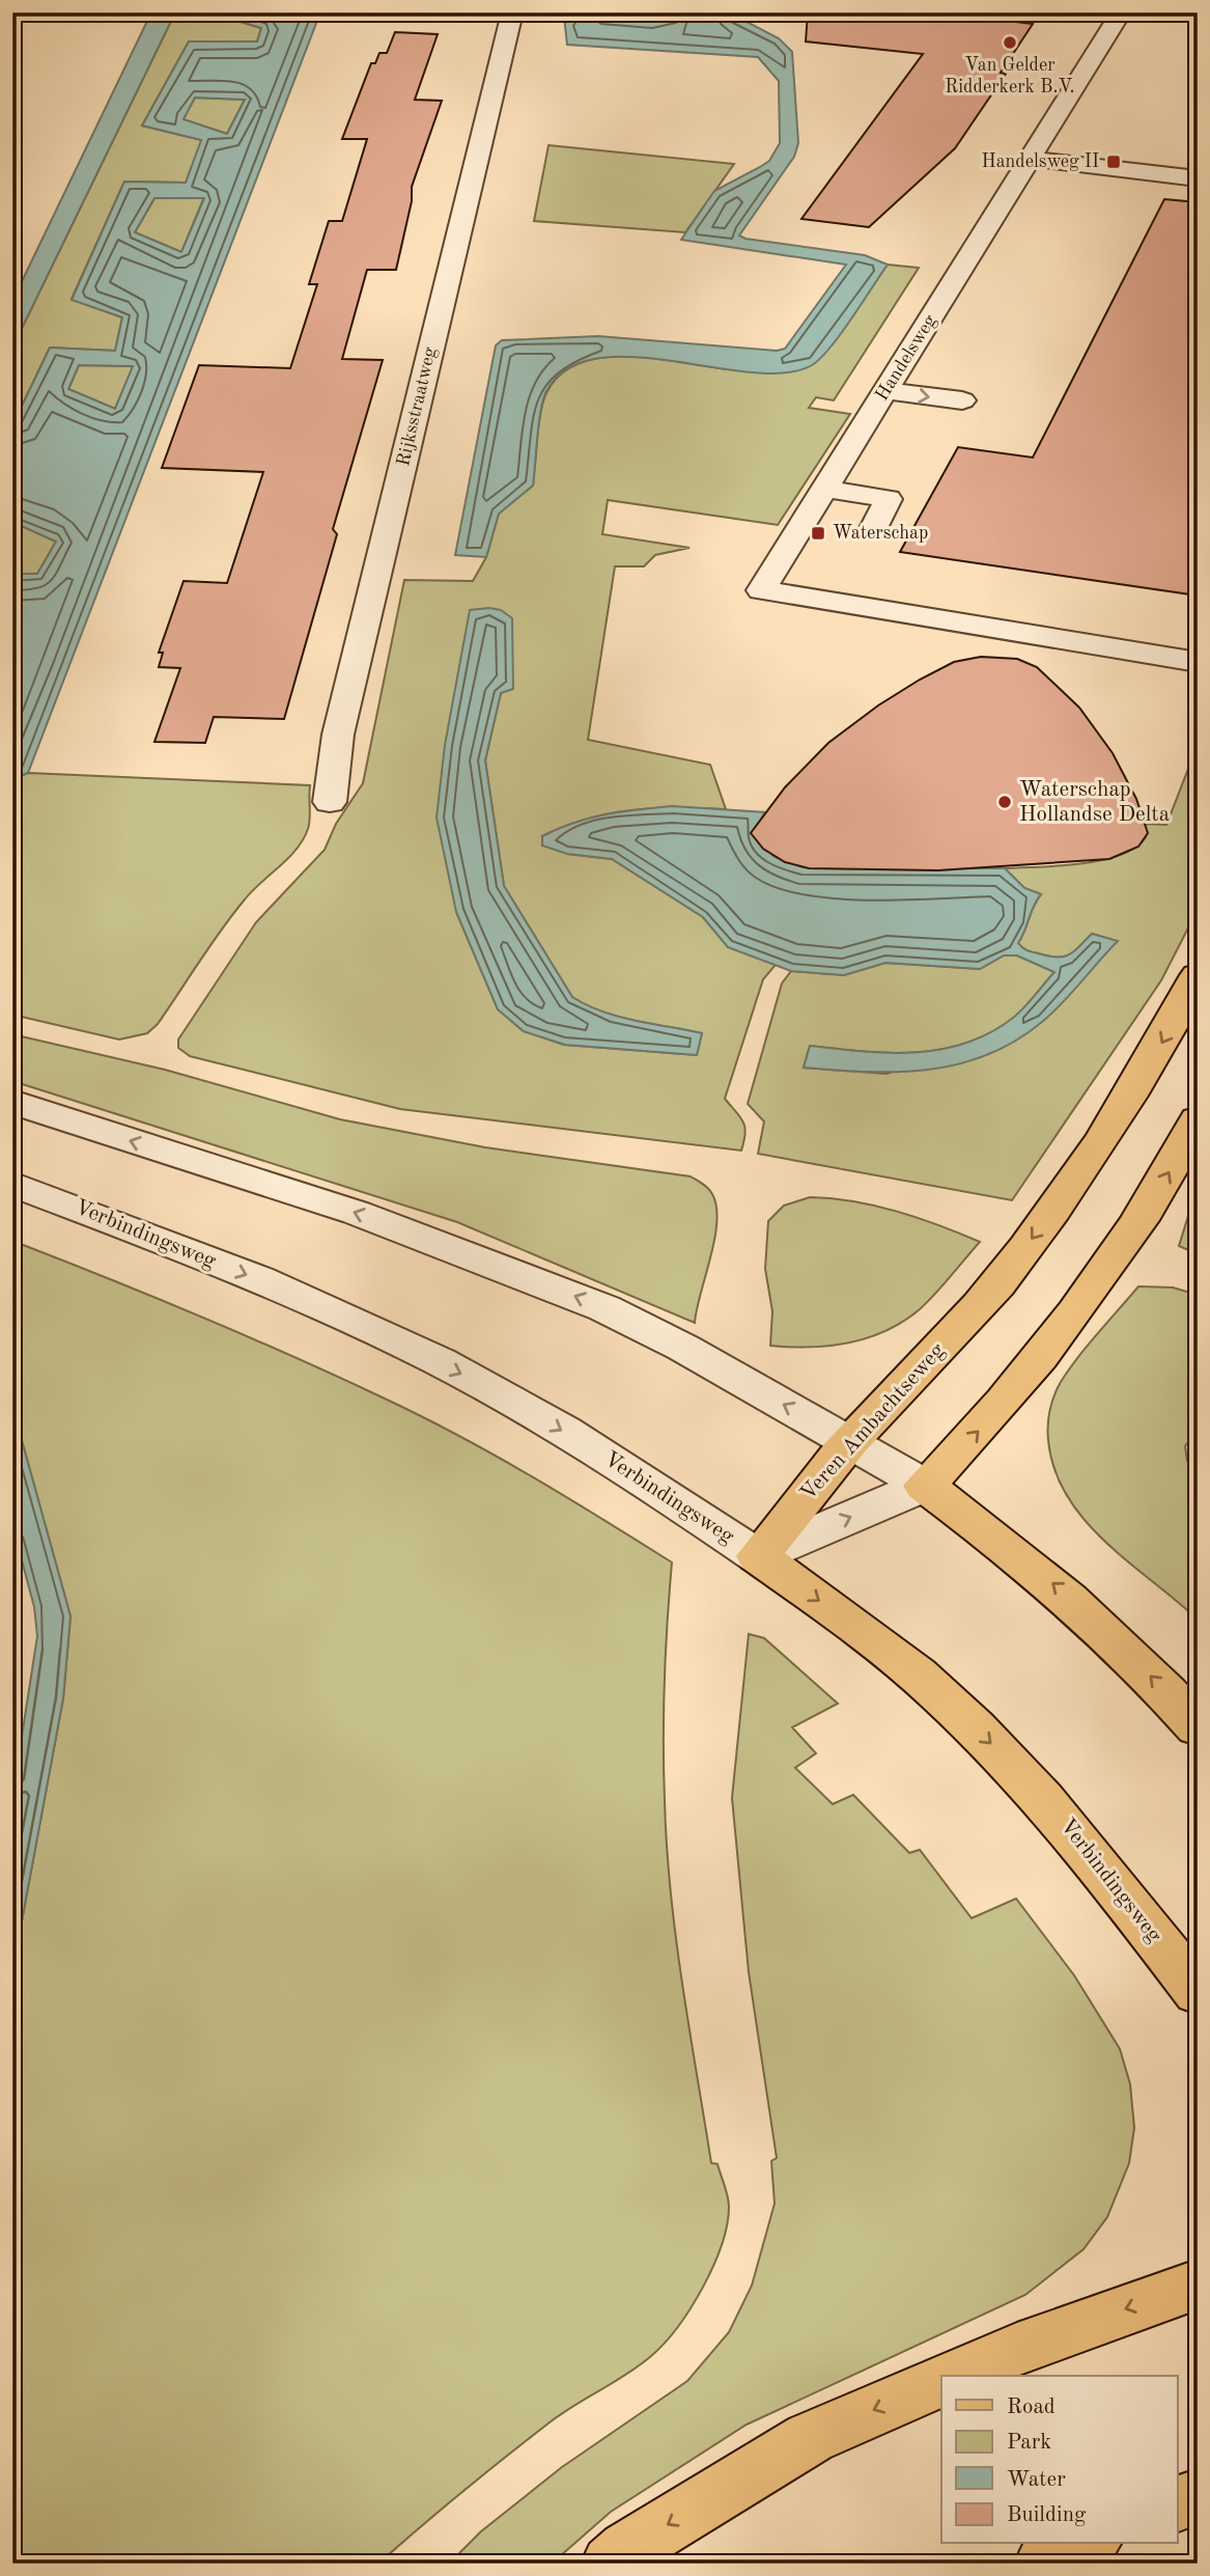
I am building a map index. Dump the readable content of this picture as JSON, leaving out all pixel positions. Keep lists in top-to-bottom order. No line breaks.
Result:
{"streets":{"main road":["Verbindingsweg","Veren Ambachtseweg"],"street":["Handelsweg","Rijksstraatweg"]},"crossings":[["Verbindingsweg","Veren Ambachtseweg"]],"places":{"other":["Van Gelder Ridderkerk B.V.","Waterschap Hollandse Delta"],"transit":["Handelsweg II","Waterschap"]},"legend":["Road","Park","Water","Building"]}
